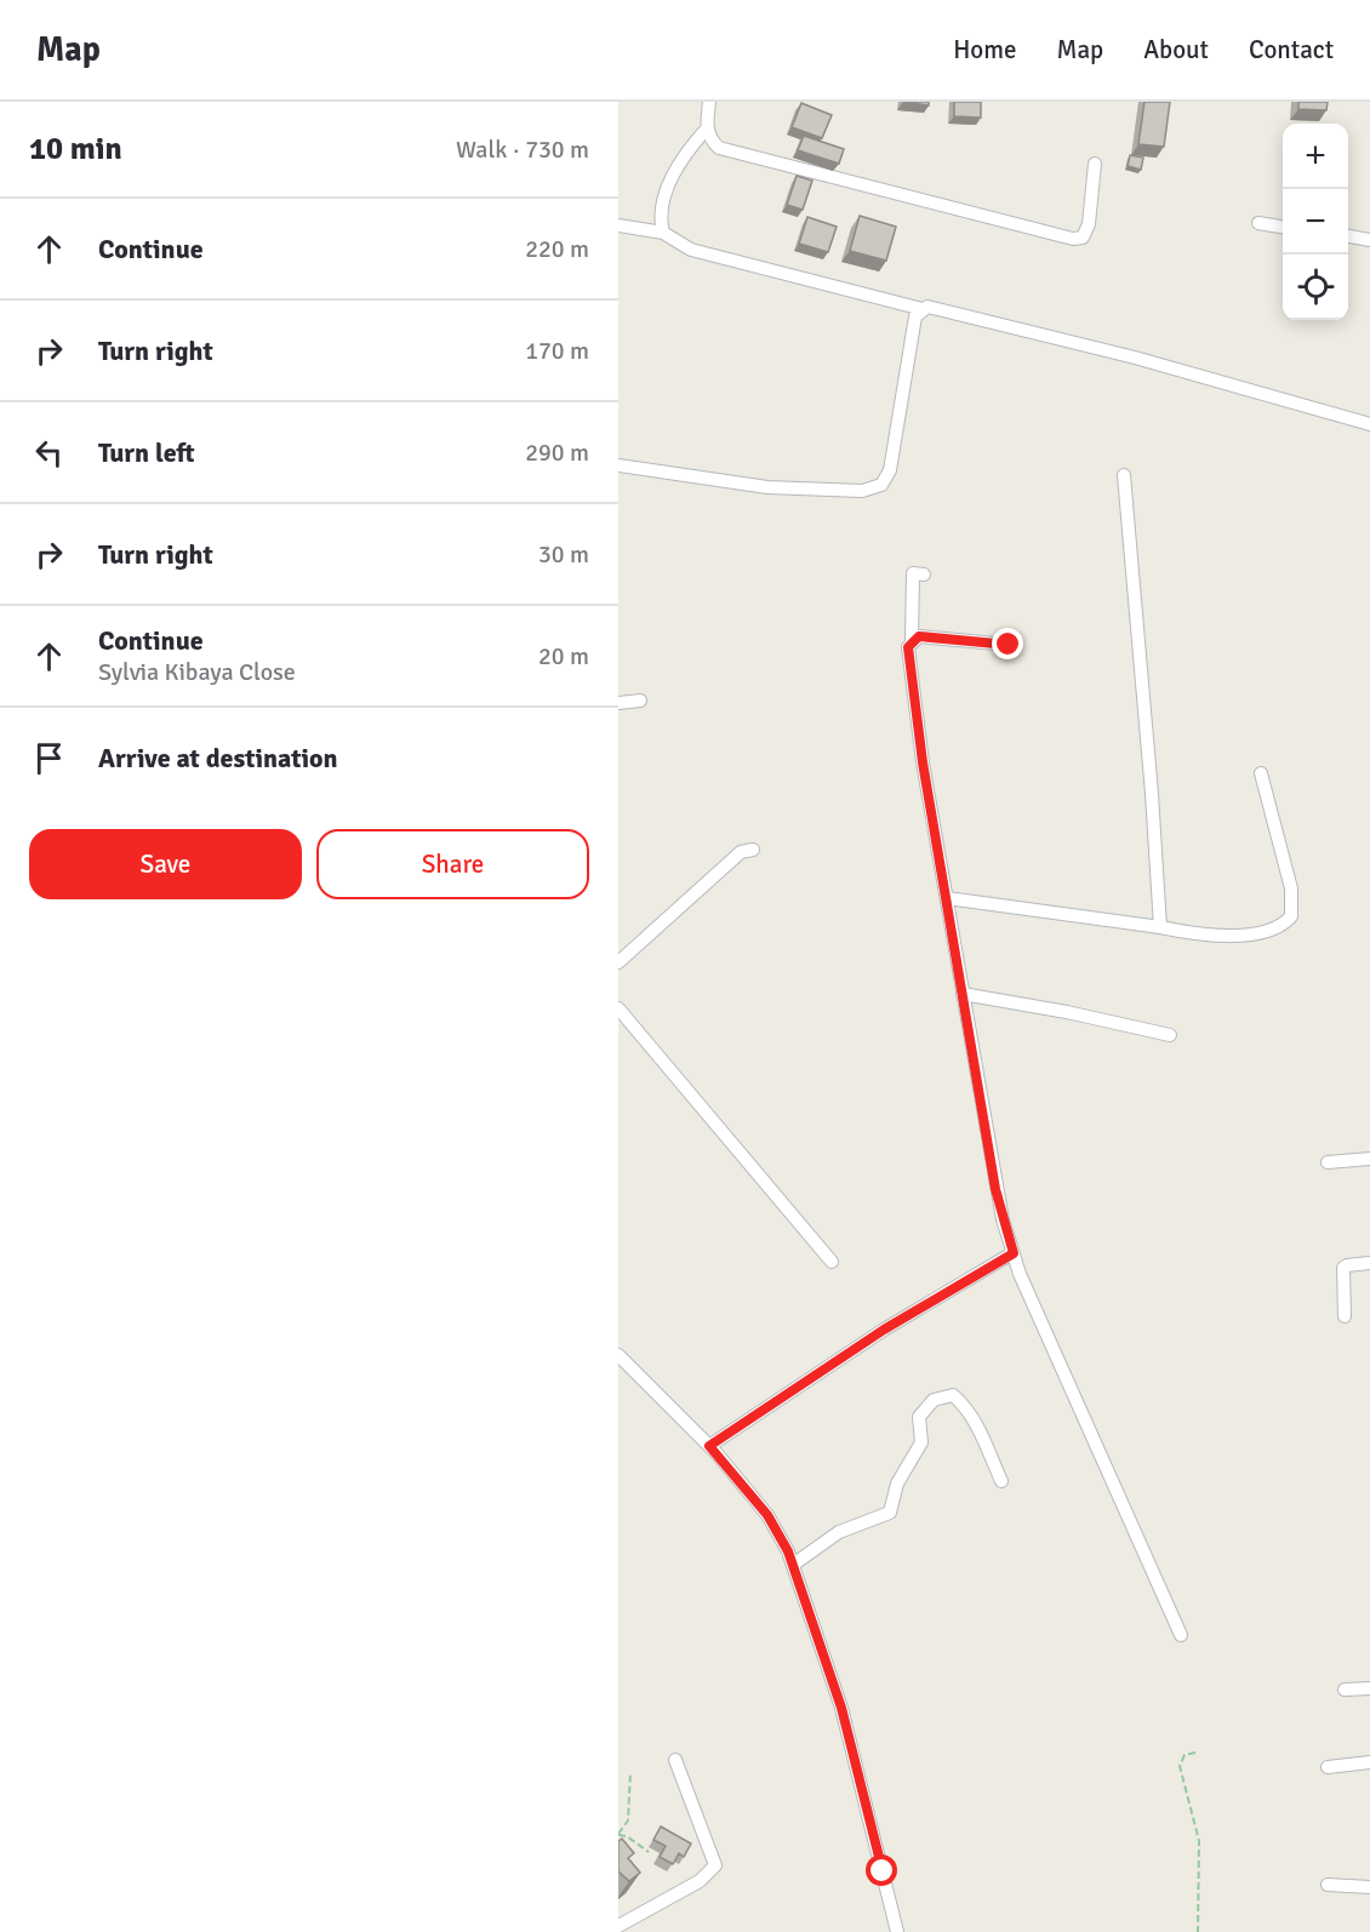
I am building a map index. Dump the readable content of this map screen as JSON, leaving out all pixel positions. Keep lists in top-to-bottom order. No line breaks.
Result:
{"page":{"header":"Map","nav":["Home","Map","About","Contact"],"heading":["10 min","Walk · 730 m"],"map_buttons":["+","−"],"list":[["Continue","220 m"],["Turn right","170 m"],["Turn left","290 m"],["Turn right","30 m"],["Continue","Sylvia Kibaya Close","20 m"],"Arrive at destination"],"buttons":["Save","Share"]}}
